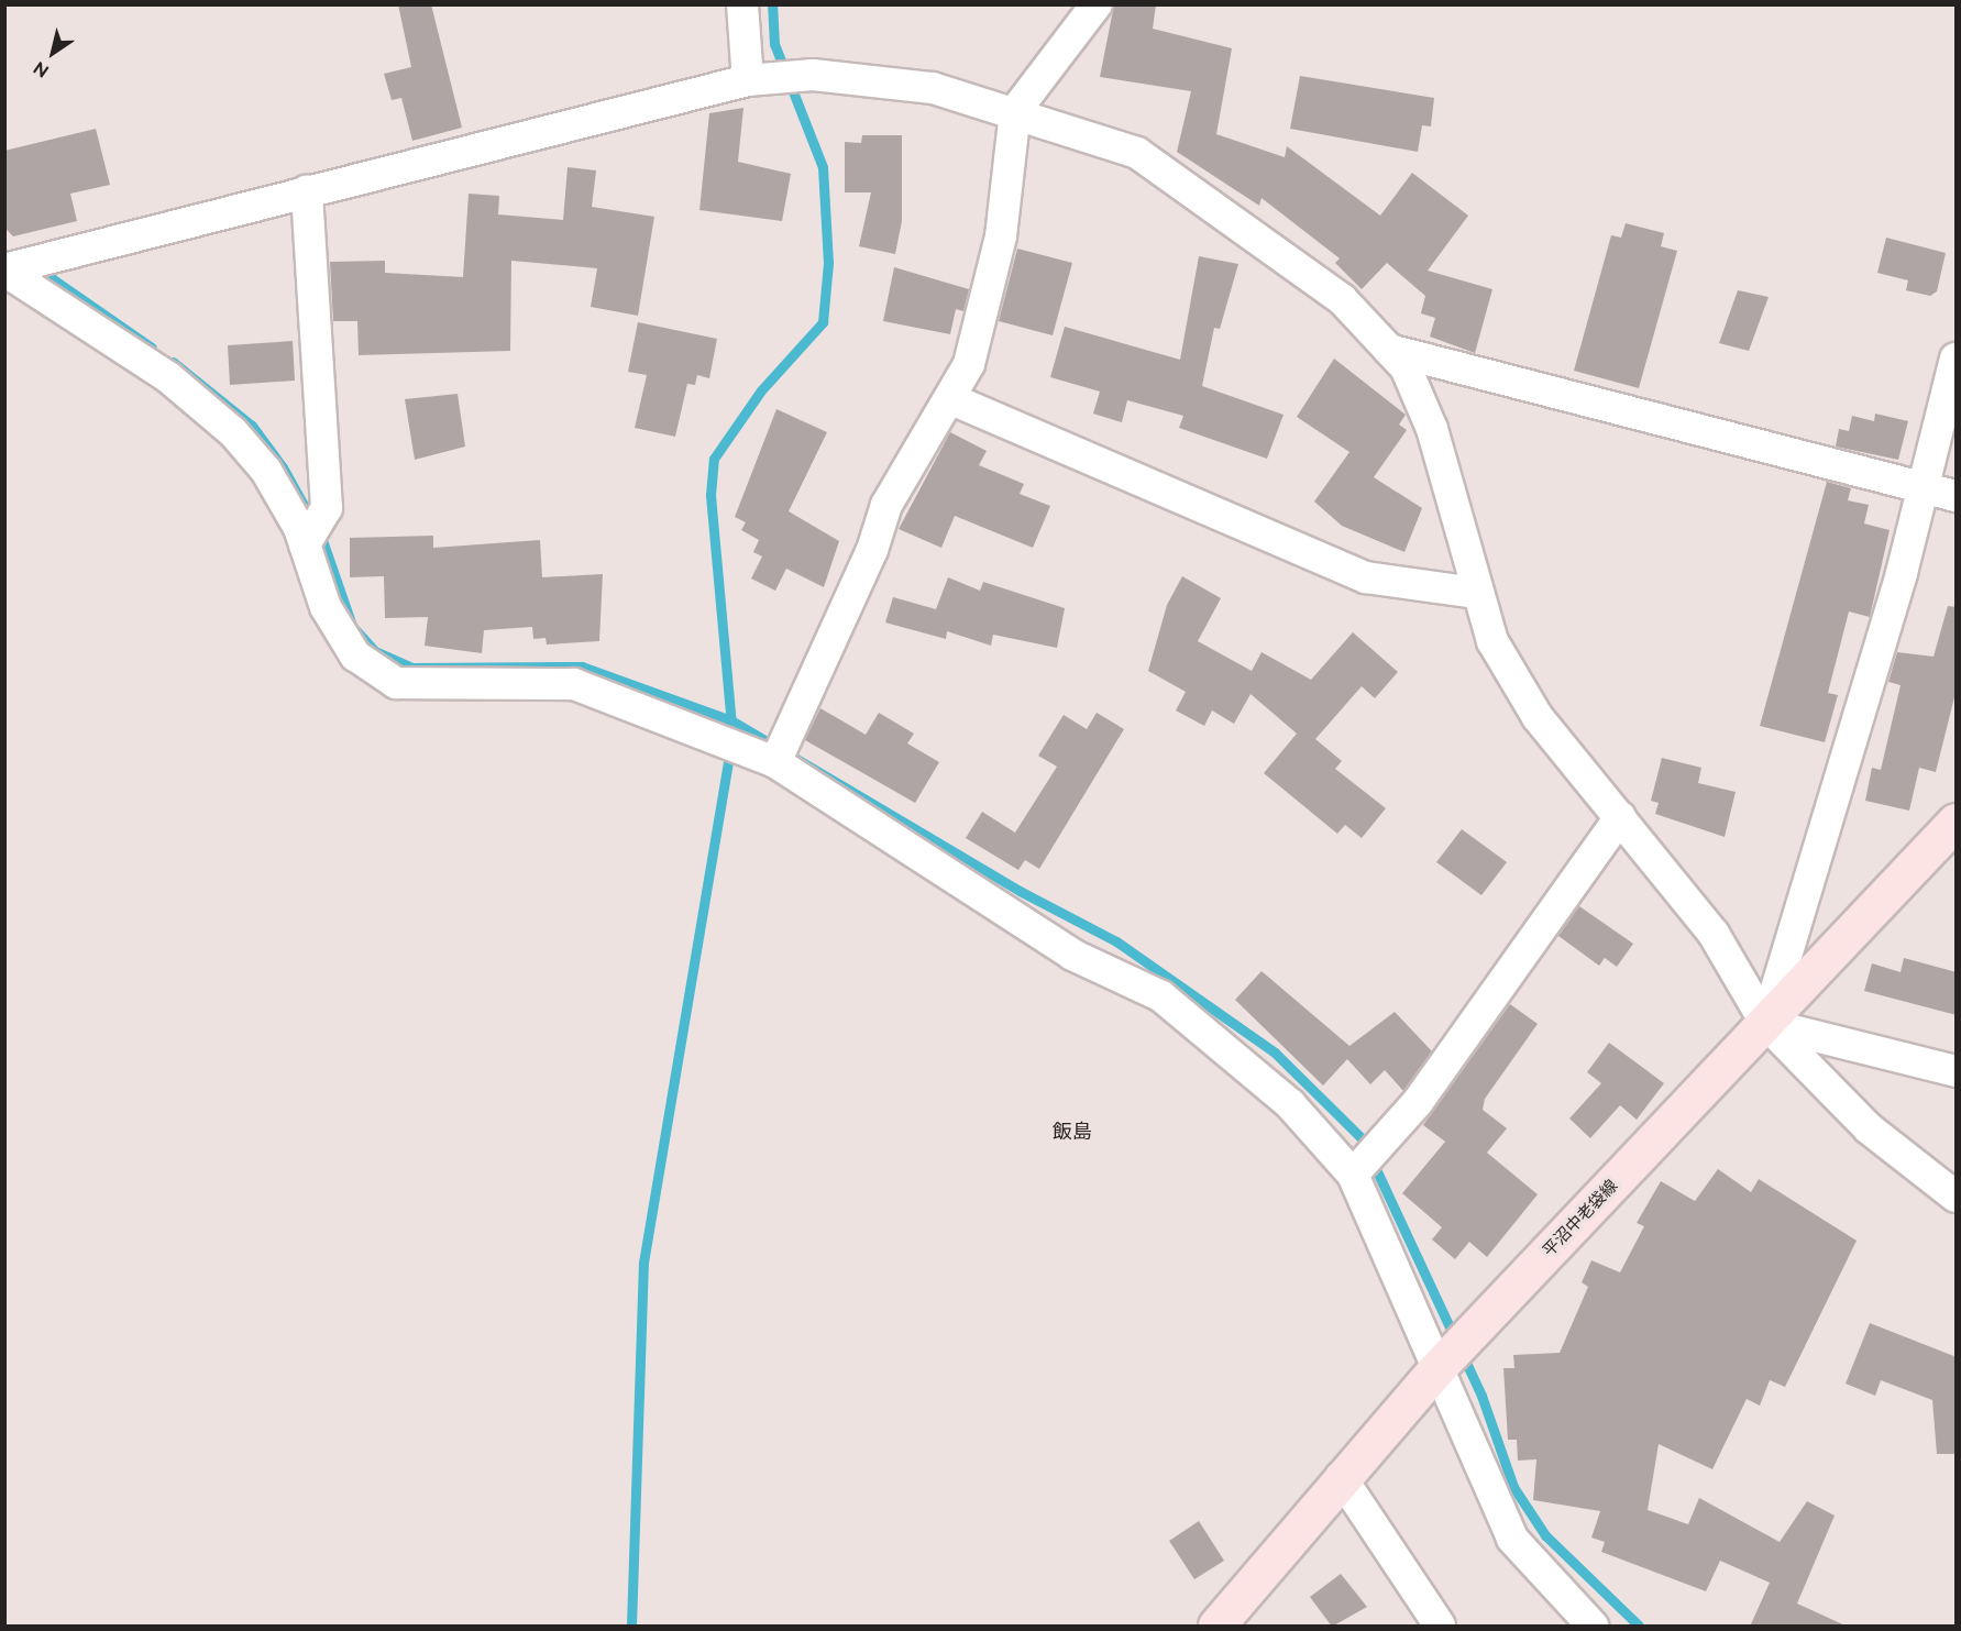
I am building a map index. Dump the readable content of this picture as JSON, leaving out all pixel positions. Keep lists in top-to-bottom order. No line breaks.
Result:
{"streets":{"main road":["平沼中老袋線"]},"districts":["飯島"],"north":"bottom left"}
